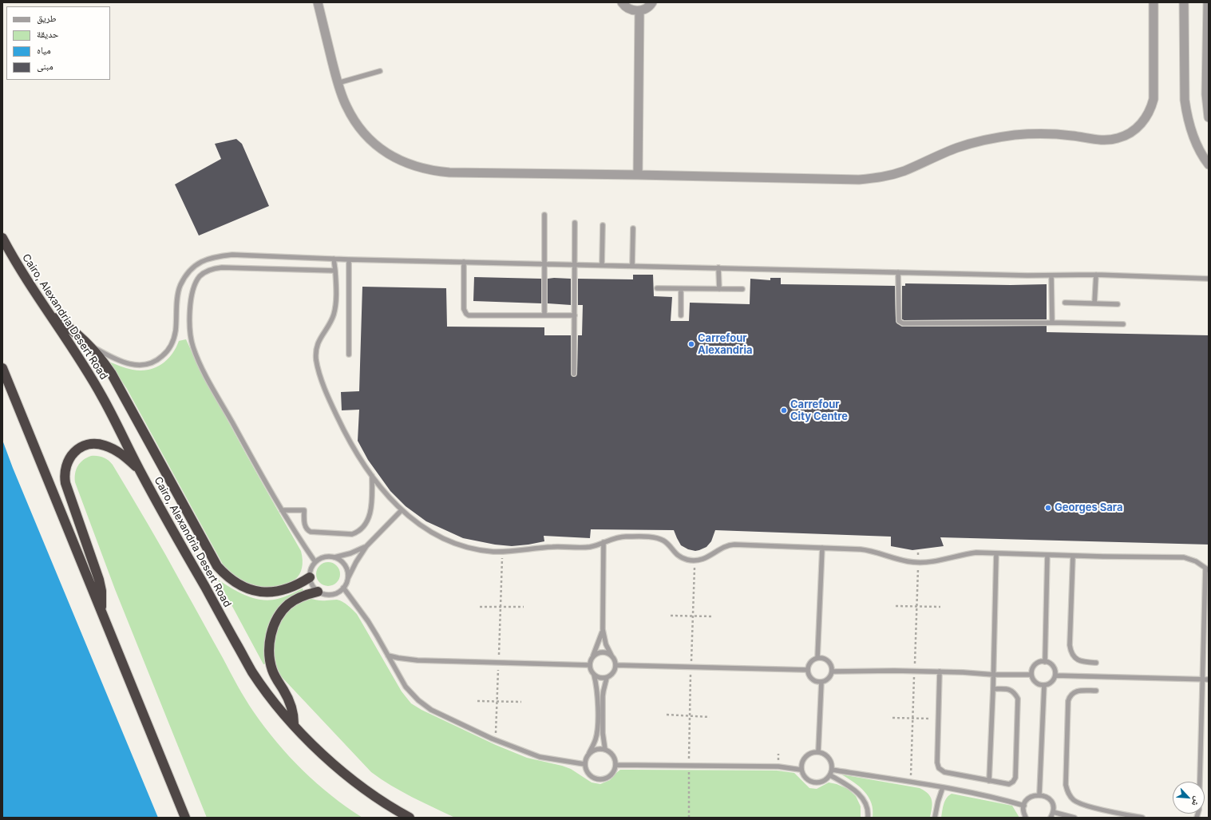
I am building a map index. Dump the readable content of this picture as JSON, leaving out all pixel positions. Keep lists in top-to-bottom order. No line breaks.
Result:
{"streets":{"highway":["Cairo, Alexandria Desert Road"]},"places":["Carrefour Alexandria","Carrefour City Centre","Georges Sara"],"legend":["طريق","حديقة","مياه","مبنى"],"north":"bottom right"}
